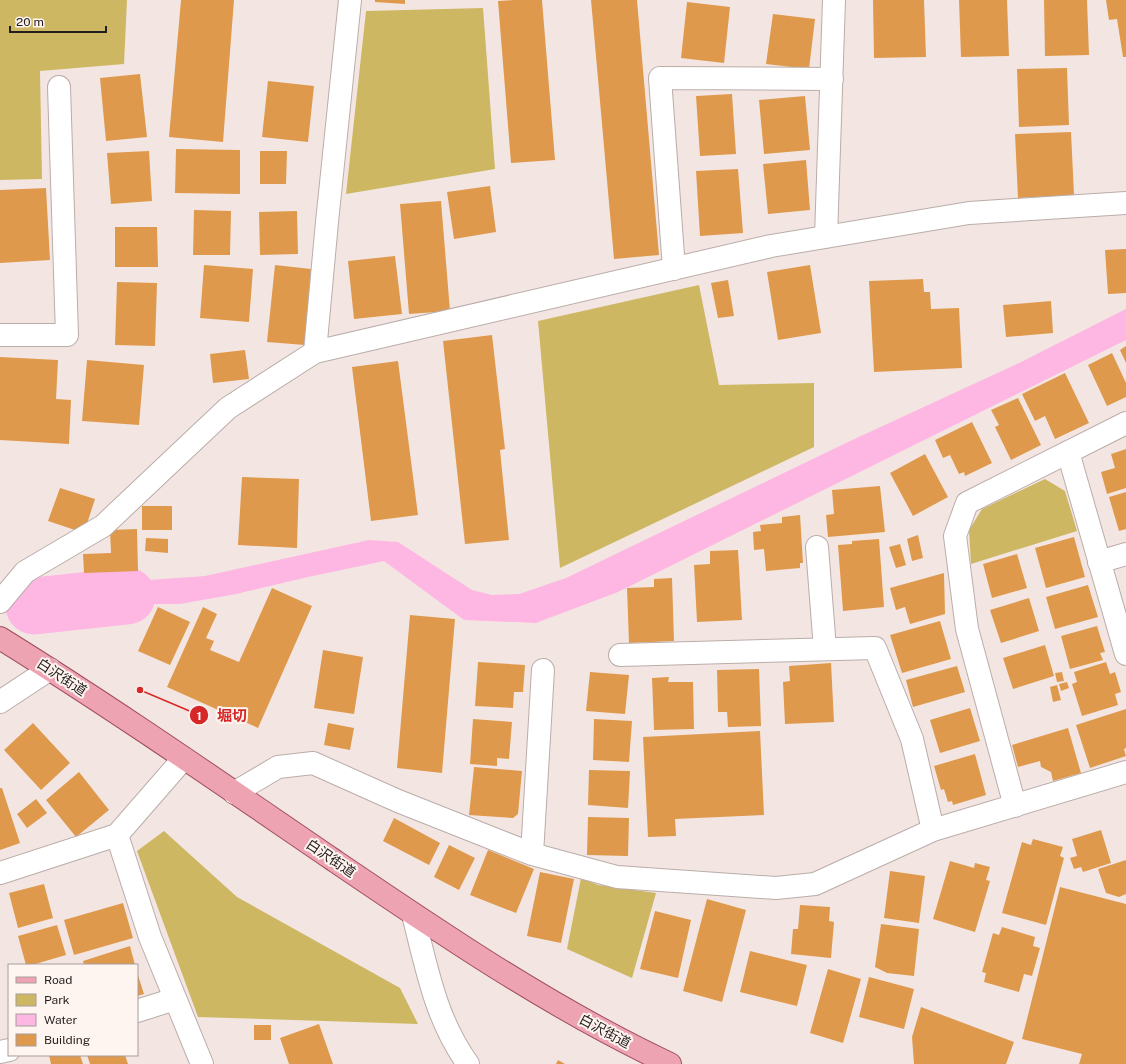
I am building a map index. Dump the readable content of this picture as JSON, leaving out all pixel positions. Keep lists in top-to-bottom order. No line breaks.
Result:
{"streets":{"main road":["白沢街道"]},"places":["堀切"],"legend":["Road","Park","Water","Building"],"scale_bar":"20 m"}
